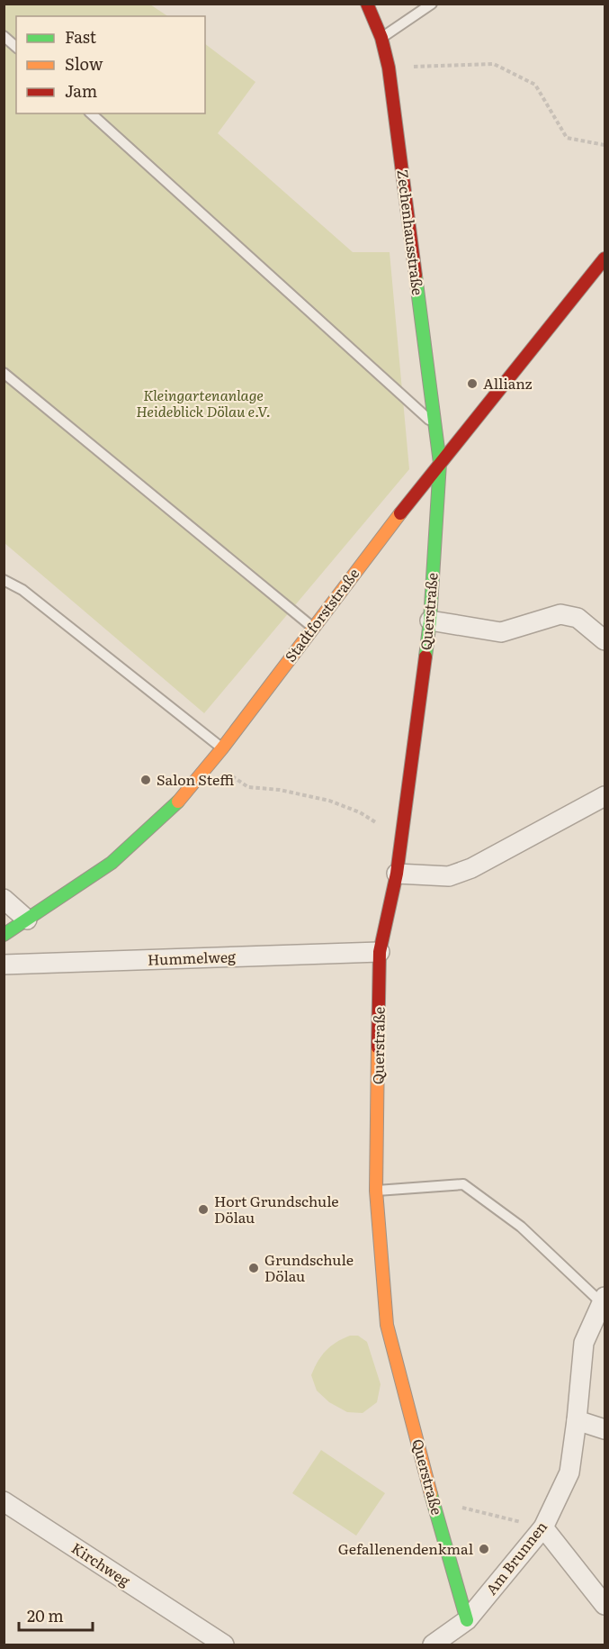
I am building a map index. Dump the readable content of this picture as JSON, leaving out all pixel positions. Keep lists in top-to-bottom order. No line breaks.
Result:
{"streets":{"street":["Zechenhausstraße","Querstraße","Stadtforststraße","Hummelweg","Am Brunnen","Kirchweg"]},"crossings":[["Zechenhausstraße","Querstraße"],["Zechenhausstraße","Stadtforststraße"],["Querstraße","Stadtforststraße"],["Querstraße","Hummelweg"],["Querstraße","Am Brunnen"]],"parks":["Kleingartenanlage Heideblick Dölau e.V."],"places":["Allianz","Salon Steffi","Hort Grundschule Dölau","Grundschule Dölau","Gefallenendenkmal"],"legend":["Fast","Slow","Jam"],"scale_bar":"20 m"}
